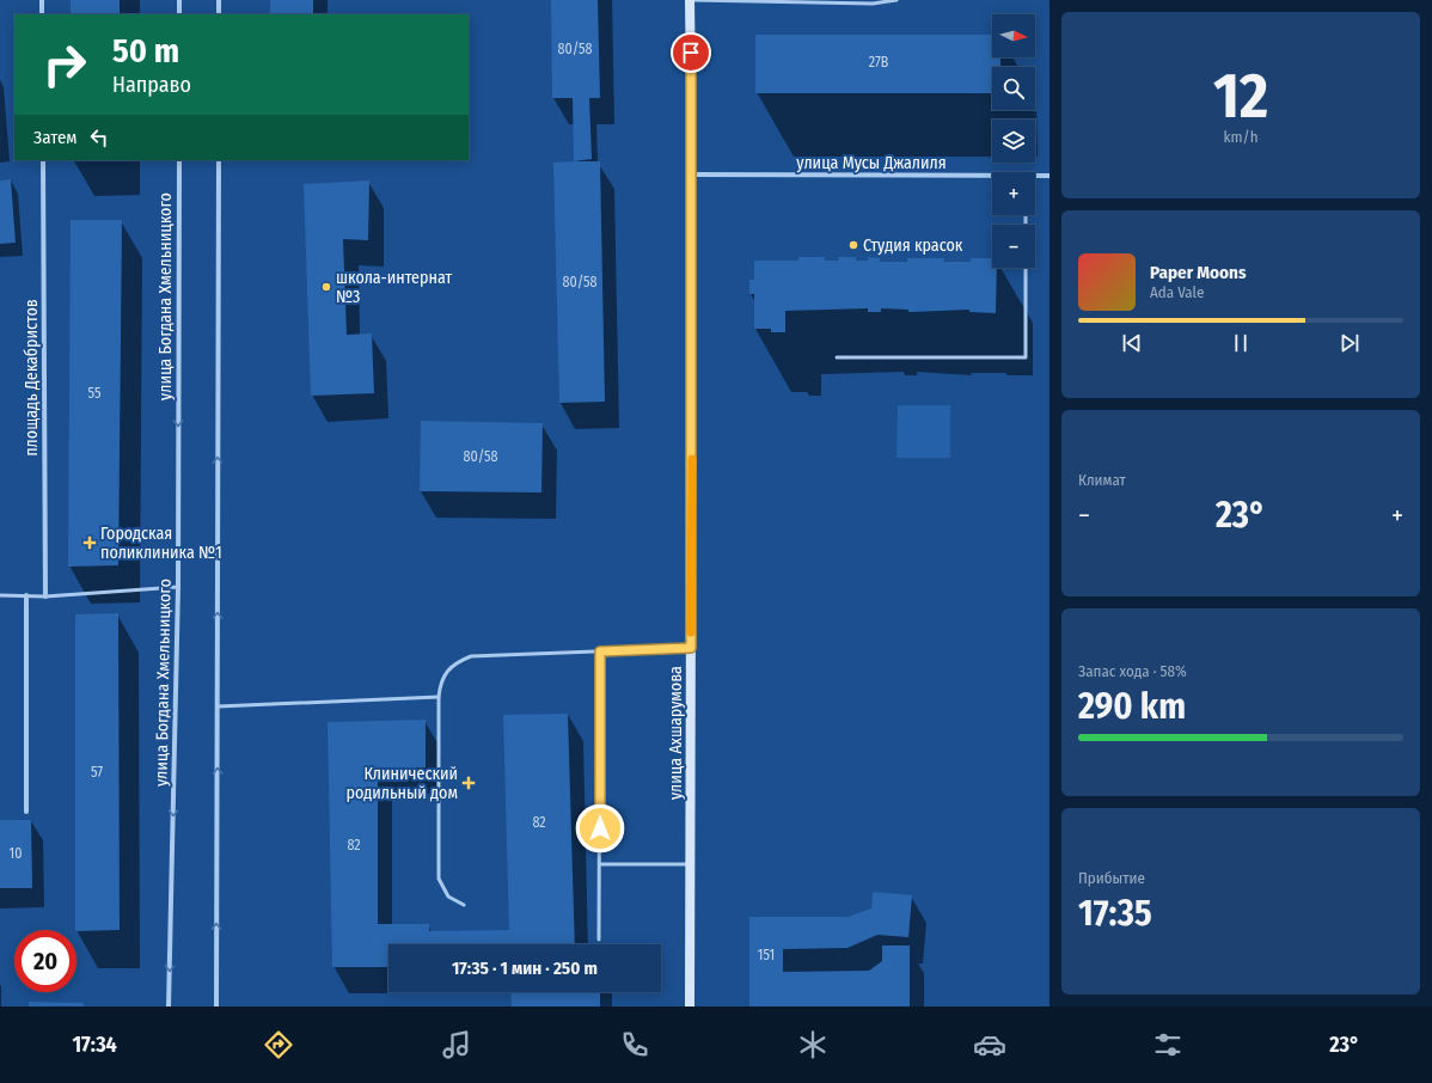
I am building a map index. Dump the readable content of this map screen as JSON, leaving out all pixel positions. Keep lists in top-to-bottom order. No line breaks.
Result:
{"streets":{"street":["улица Мусы Джалиля","улица Богдана Хмельницкого","площадь Декабристов","улица Ахшарумова"]},"crossings":[["улица Мусы Джалиля","улица Ахшарумова"]],"places":{"other":["Студия красок","школа-интернат №3"],"health":["Городская поликлиника №1","Клинический родильный дом"]},"house_numbers":["80/58","27В","80/58","55","80/58","57","82","82","10","151"],"north":"right","page":{"tile":[["12","km/h"],"Климат",["Запас хода · 58%","290 km"],["Прибытие","17:35"]],"map_buttons":["+","−"],"turn":["50 m","Направо"],"then":"Затем","song":["Paper Moons","Ada Vale"],"heat":["−","23°","+"],"limit":"20","trip":"17:35 · 1 мин · 250 m","tabs":["17:34","23°"]}}
